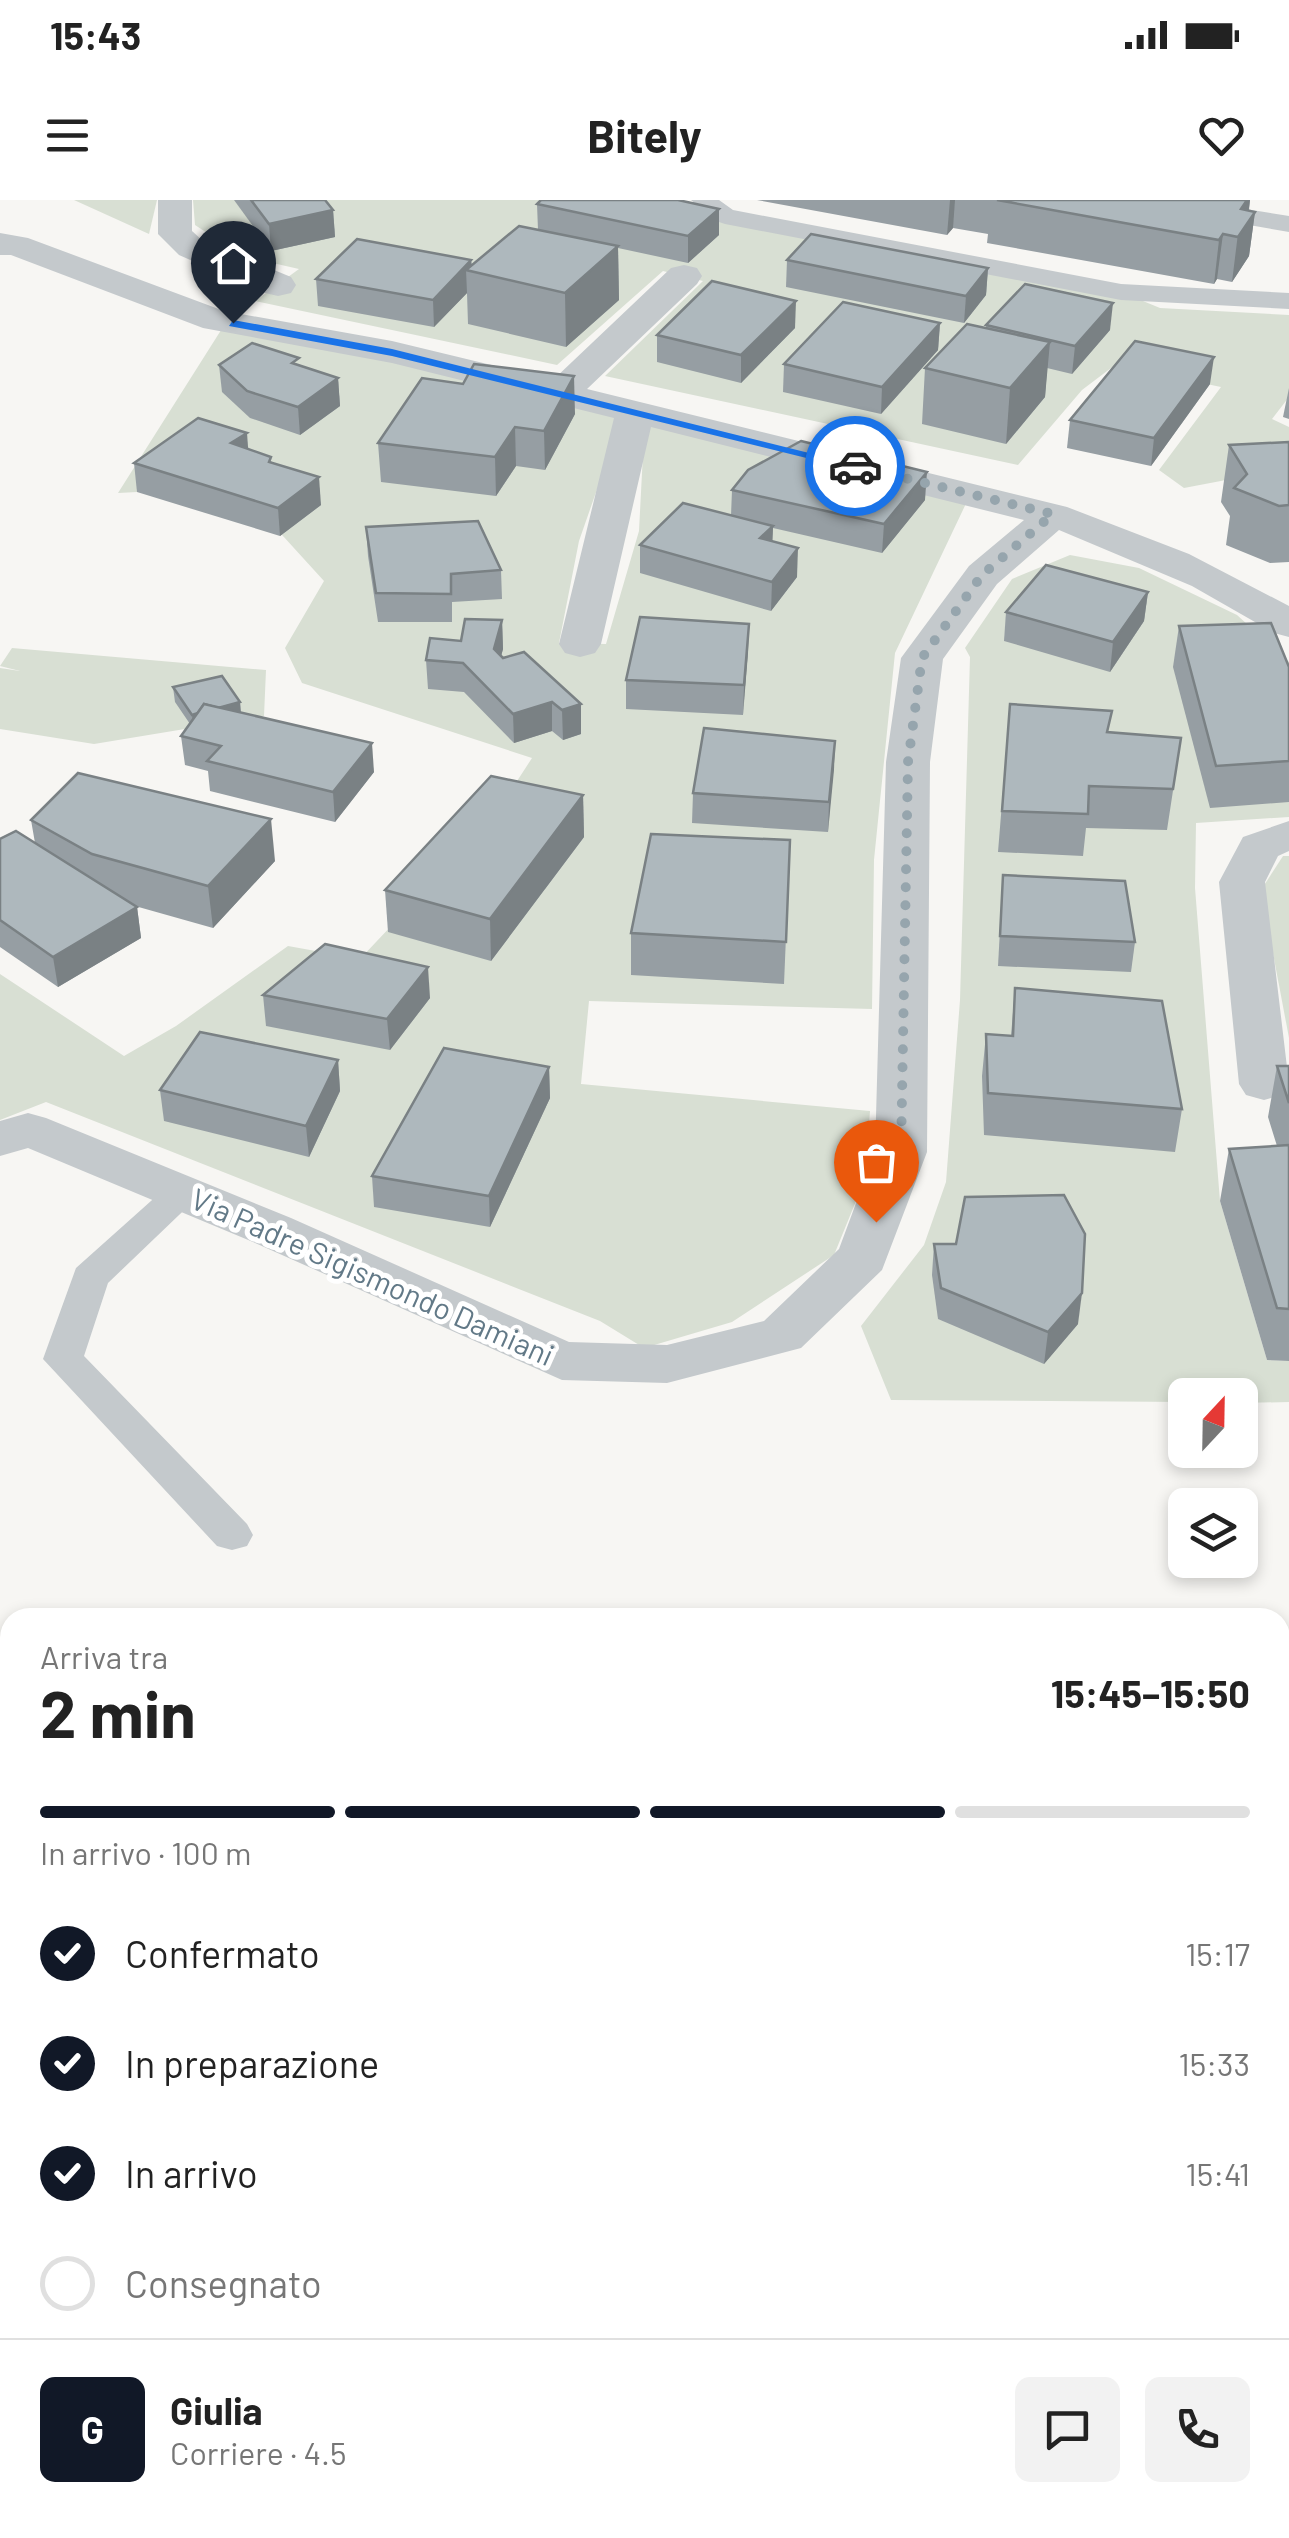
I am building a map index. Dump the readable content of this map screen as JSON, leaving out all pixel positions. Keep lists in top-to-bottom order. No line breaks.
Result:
{"streets":{"street":["Via Padre Sigismondo Damiani"]},"north":"top","page":{"status":"15:43","header":"Bitely","heading":["2 min","Arriva tra","15:45–15:50"],"panel":["Giulia","Corriere · 4.5"],"bar":"In arrivo · 100 m","list":[["Confermato","15:17"],["In preparazione","15:33"],["In arrivo","15:41"],"Consegnato"],"round":"G"}}
